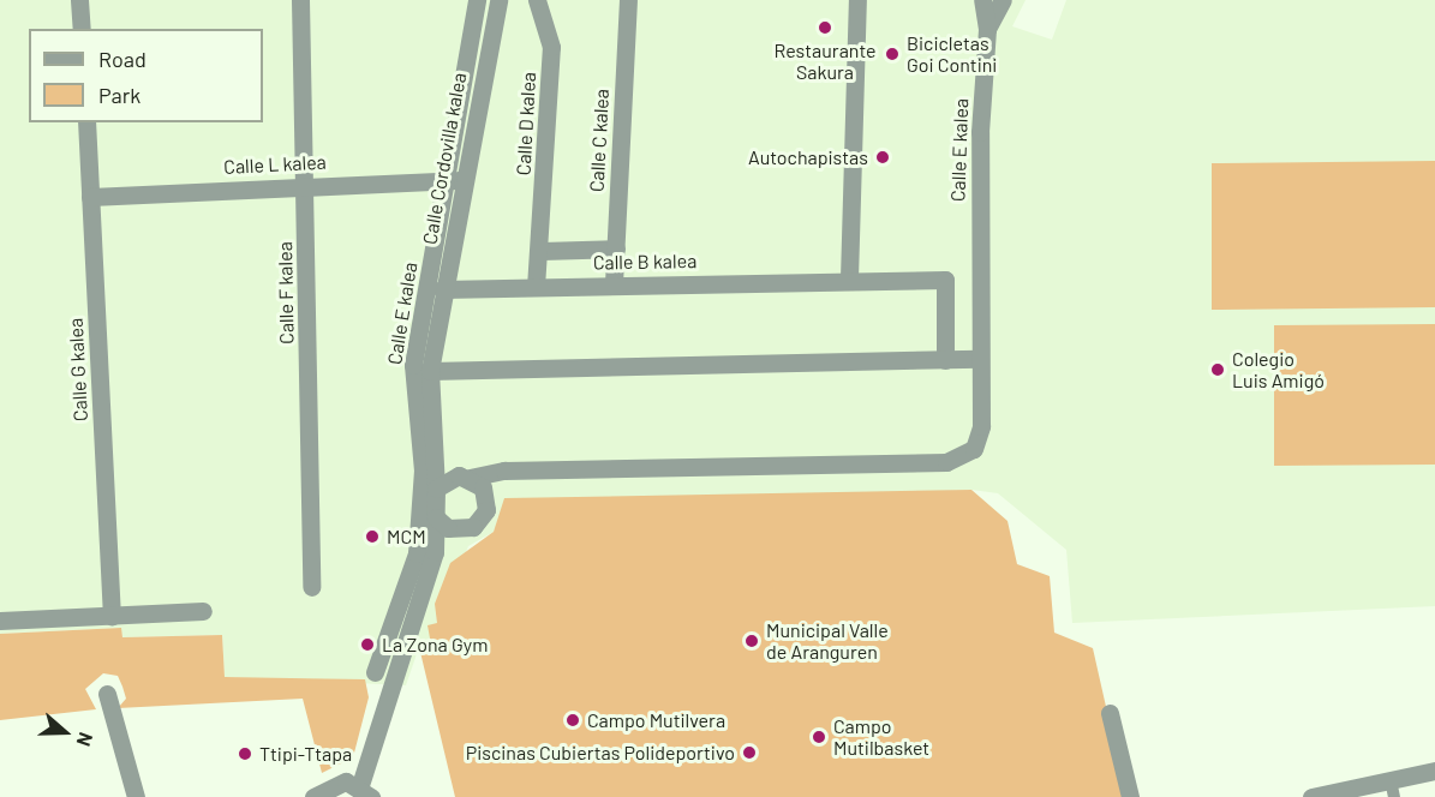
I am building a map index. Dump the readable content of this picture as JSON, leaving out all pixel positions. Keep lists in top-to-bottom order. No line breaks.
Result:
{"streets":{"street":["Calle D kalea","Calle C kalea","Calle E kalea","Calle Cordovilla kalea","Calle L kalea","Calle B kalea","Calle F kalea","Calle G kalea"]},"crossings":[["Calle D kalea","Calle B kalea"],["Calle C kalea","Calle B kalea"],["Calle E kalea","Calle Cordovilla kalea"],["Calle E kalea","Calle L kalea"],["Calle E kalea","Calle B kalea"],["Calle Cordovilla kalea","Calle L kalea"],["Calle Cordovilla kalea","Calle B kalea"],["Calle L kalea","Calle F kalea"],["Calle L kalea","Calle G kalea"]],"places":["Restaurante Sakura","Bicicletas Goi Contini","Autochapistas","Colegio Luis Amigó","MCM","Municipal Valle de Aranguren","La Zona Gym","Campo Mutilvera","Campo Mutilbasket","Piscinas Cubiertas Polideportivo","Ttipi-Ttapa"],"legend":["Road","Park"],"north":"right"}
